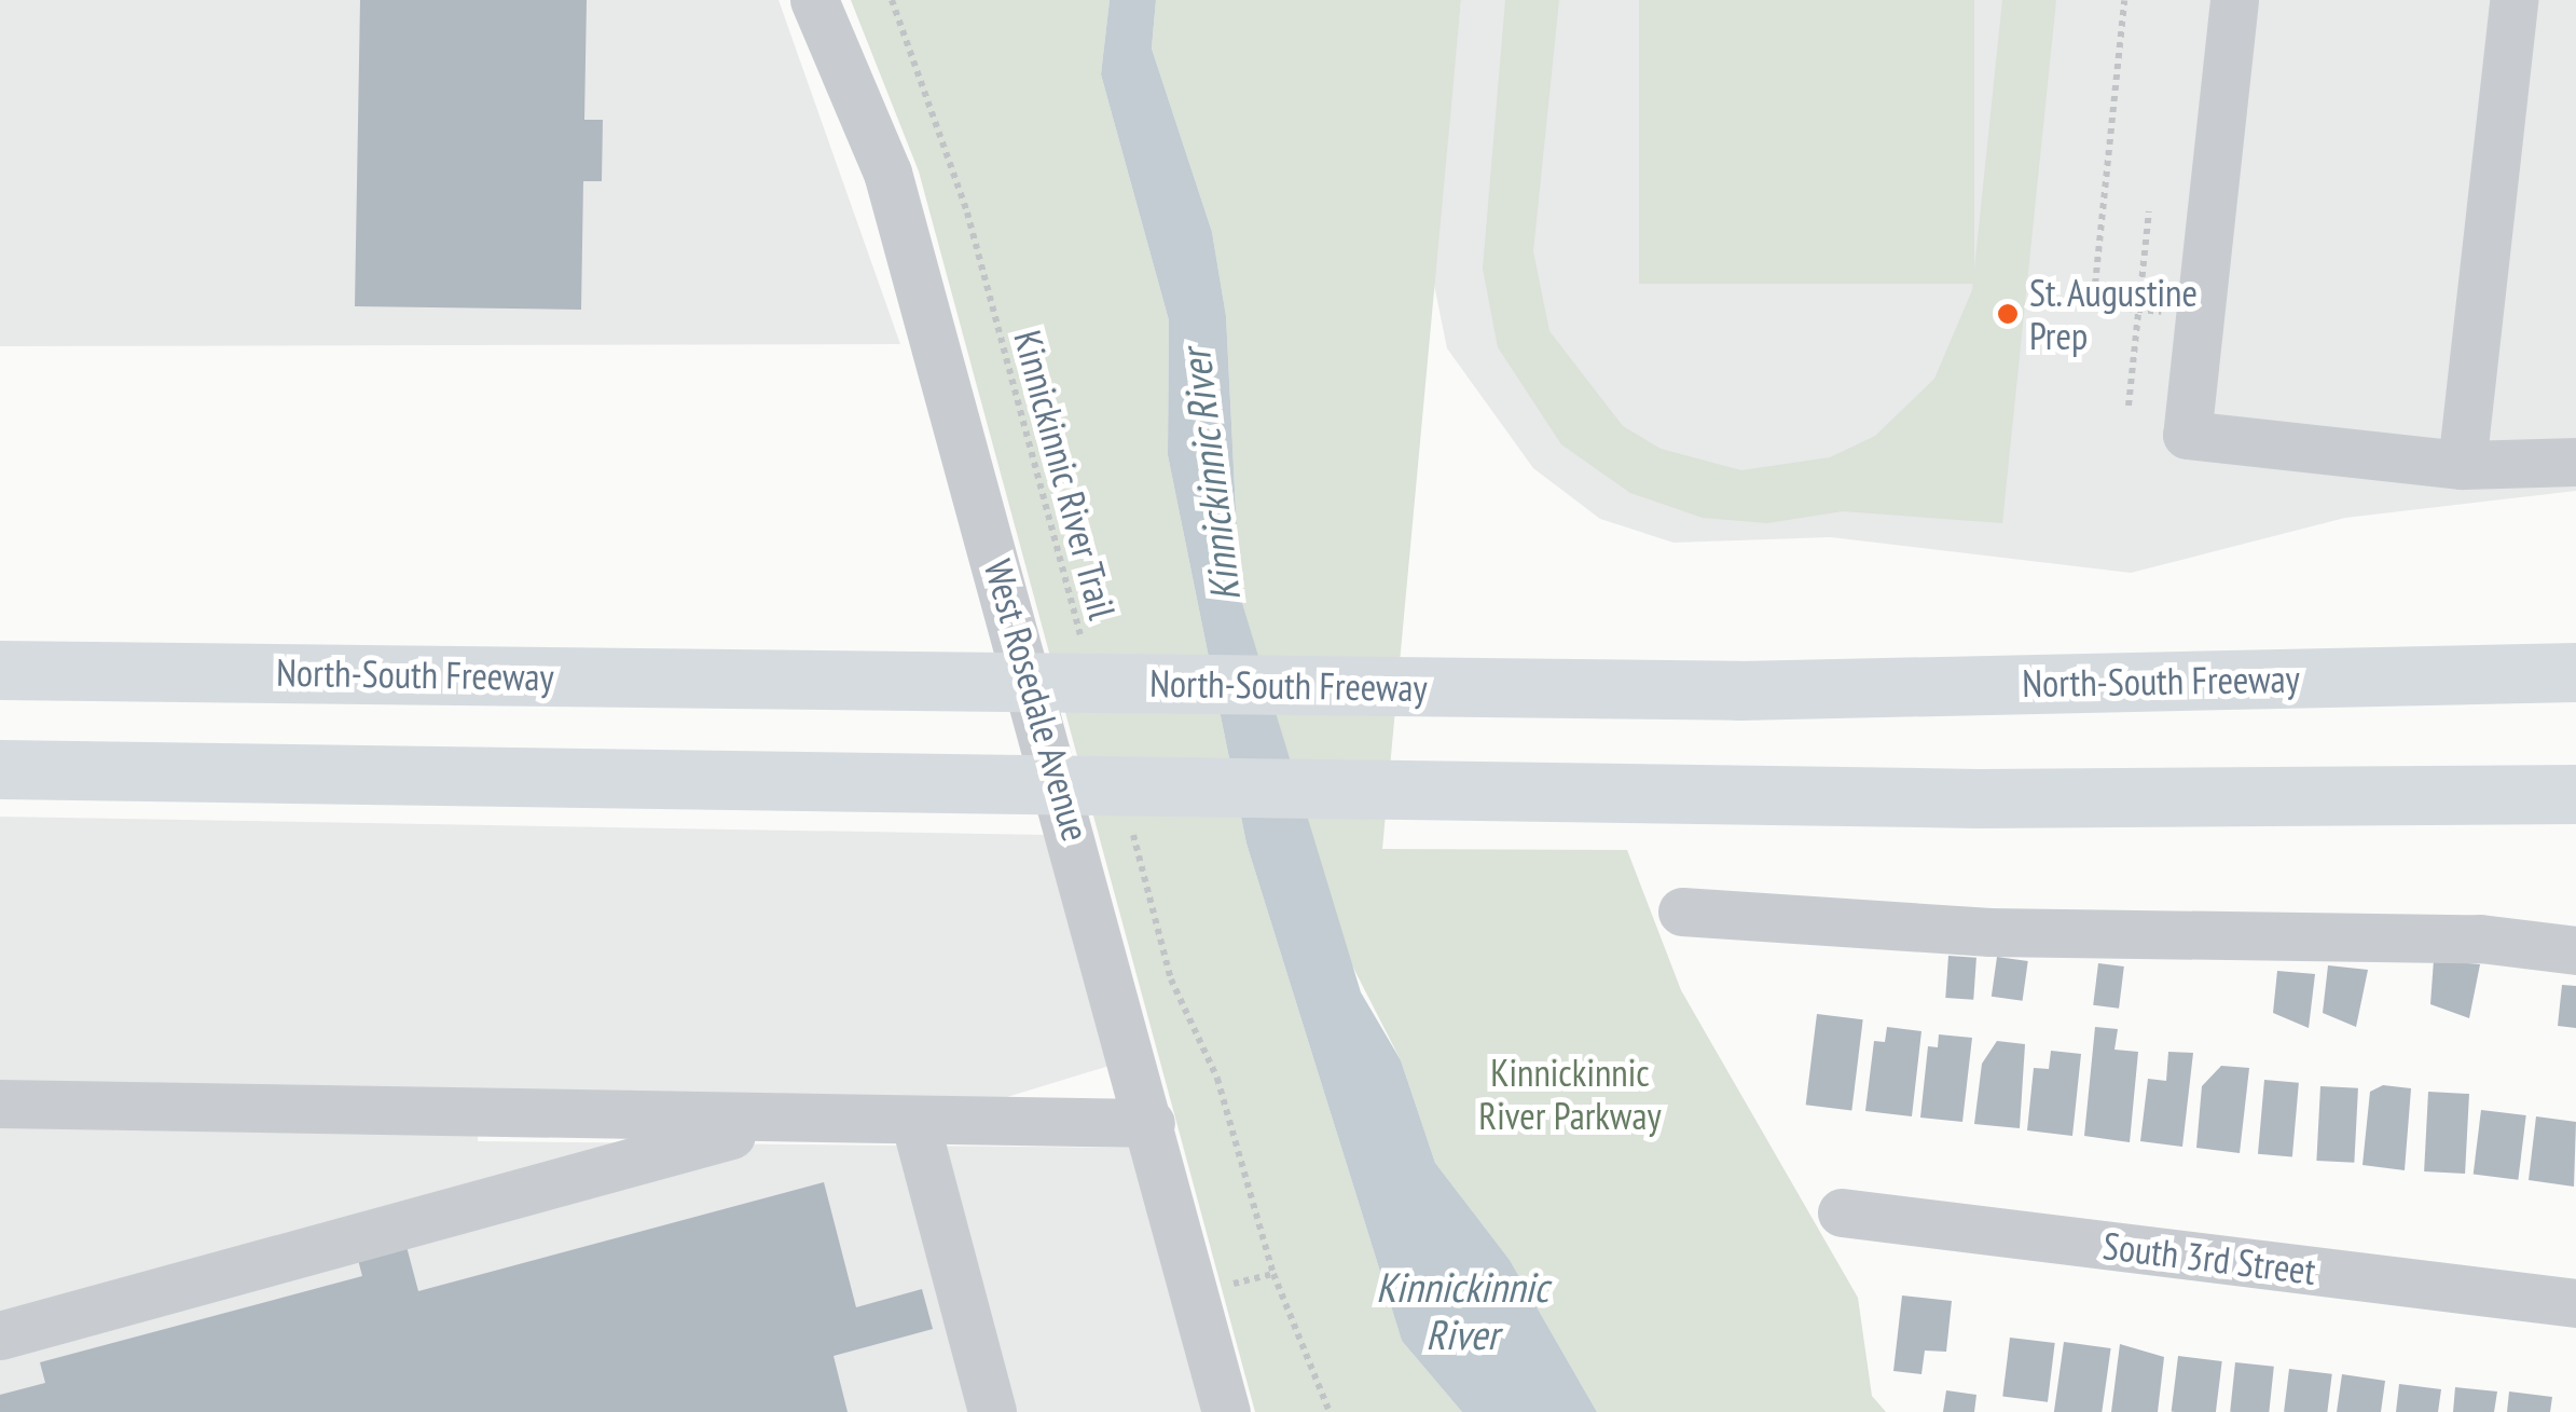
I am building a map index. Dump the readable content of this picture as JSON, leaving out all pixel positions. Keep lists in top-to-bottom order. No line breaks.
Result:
{"streets":{"highway":["North-South Freeway"],"street":["West Rosedale Avenue","South 3rd Street"],"path":["Kinnickinnic River Trail"]},"water":["Kinnickinnic River"],"parks":["Kinnickinnic River Parkway"],"places":["St. Augustine Prep"]}
